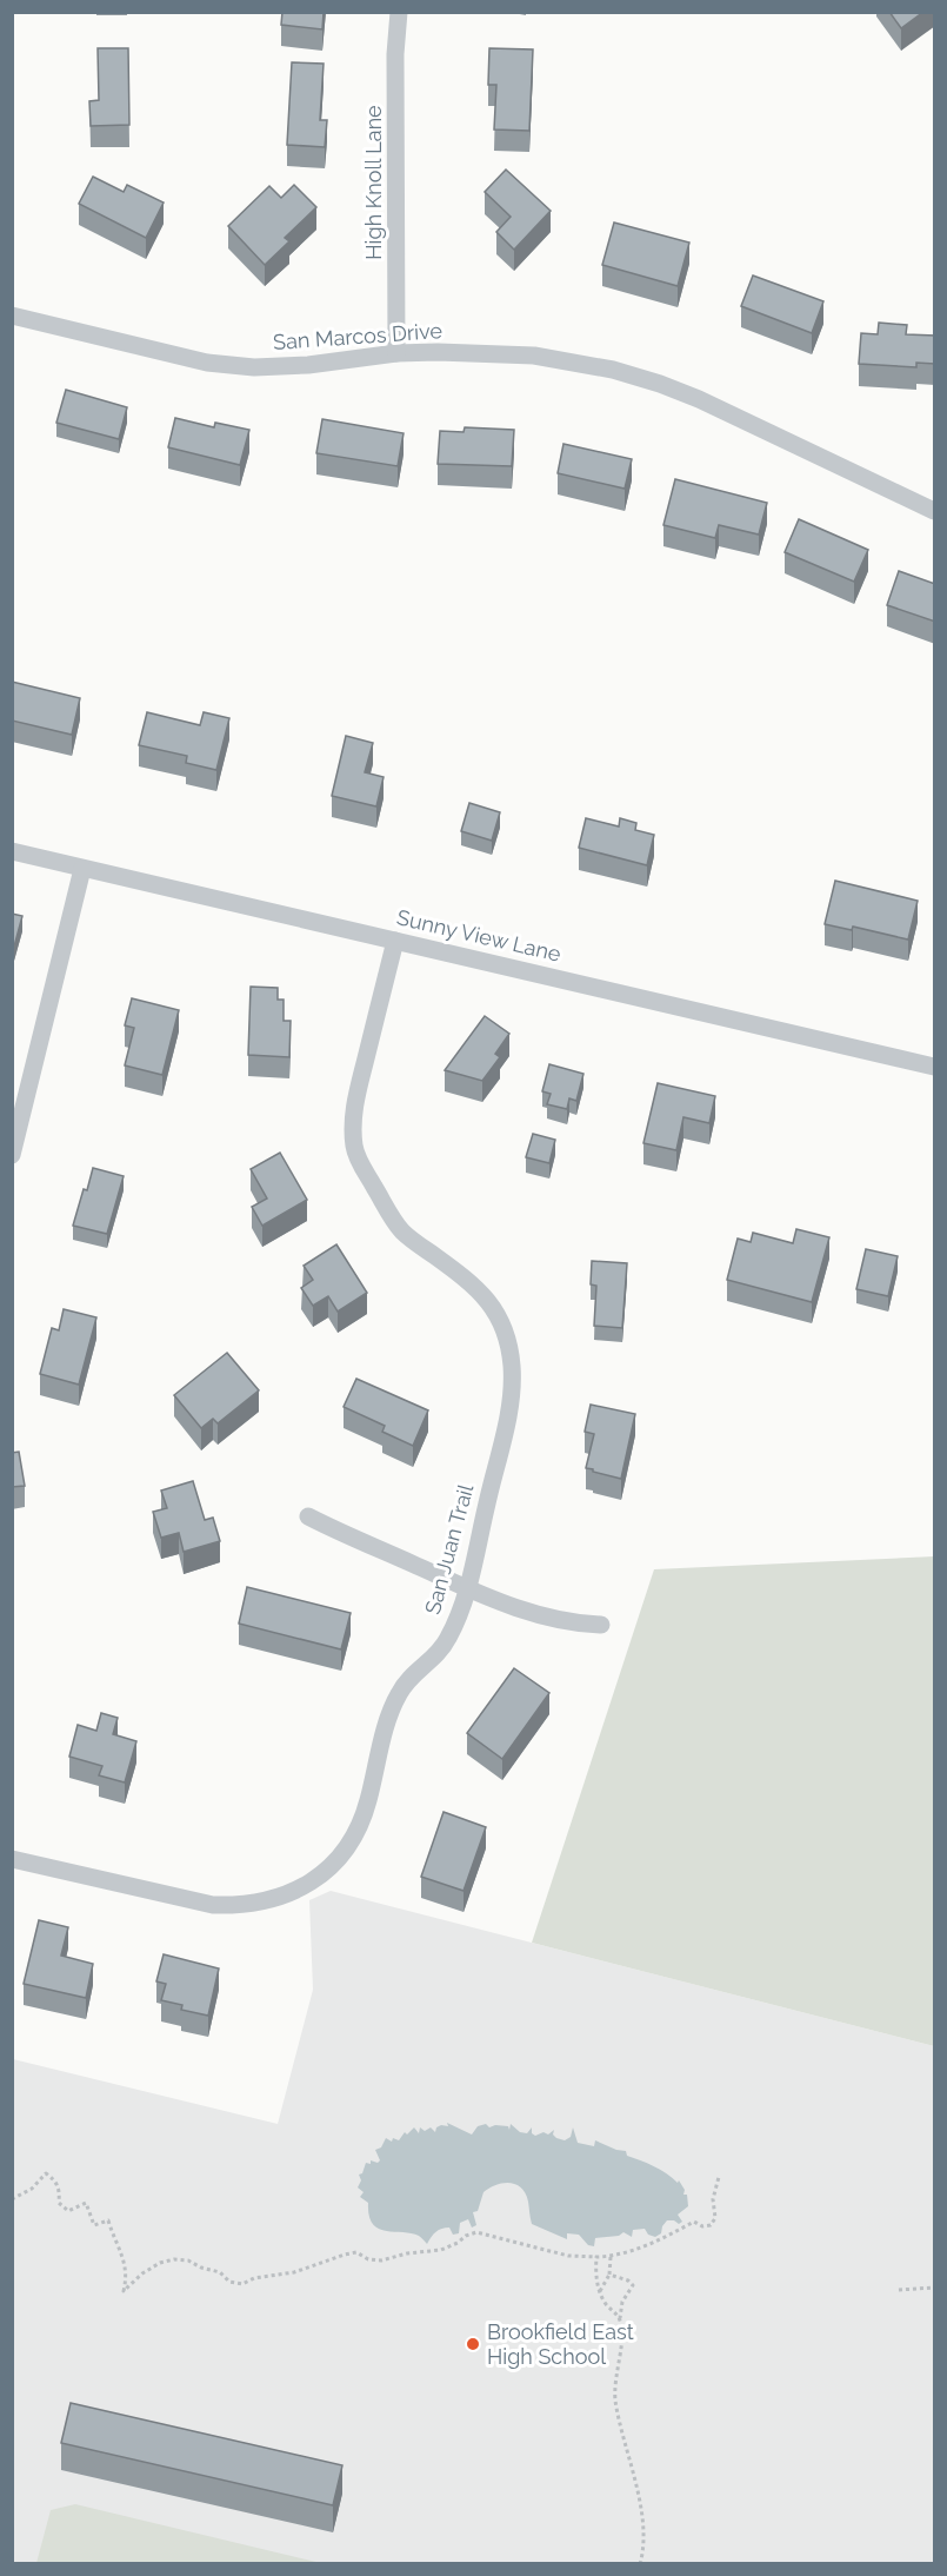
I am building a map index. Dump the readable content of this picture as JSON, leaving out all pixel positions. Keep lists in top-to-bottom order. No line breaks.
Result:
{"streets":{"street":["High Knoll Lane","San Marcos Drive","Sunny View Lane","San Juan Trail"]},"crossings":[["High Knoll Lane","San Marcos Drive"],["Sunny View Lane","San Juan Trail"]],"places":["Brookfield East High School"]}
